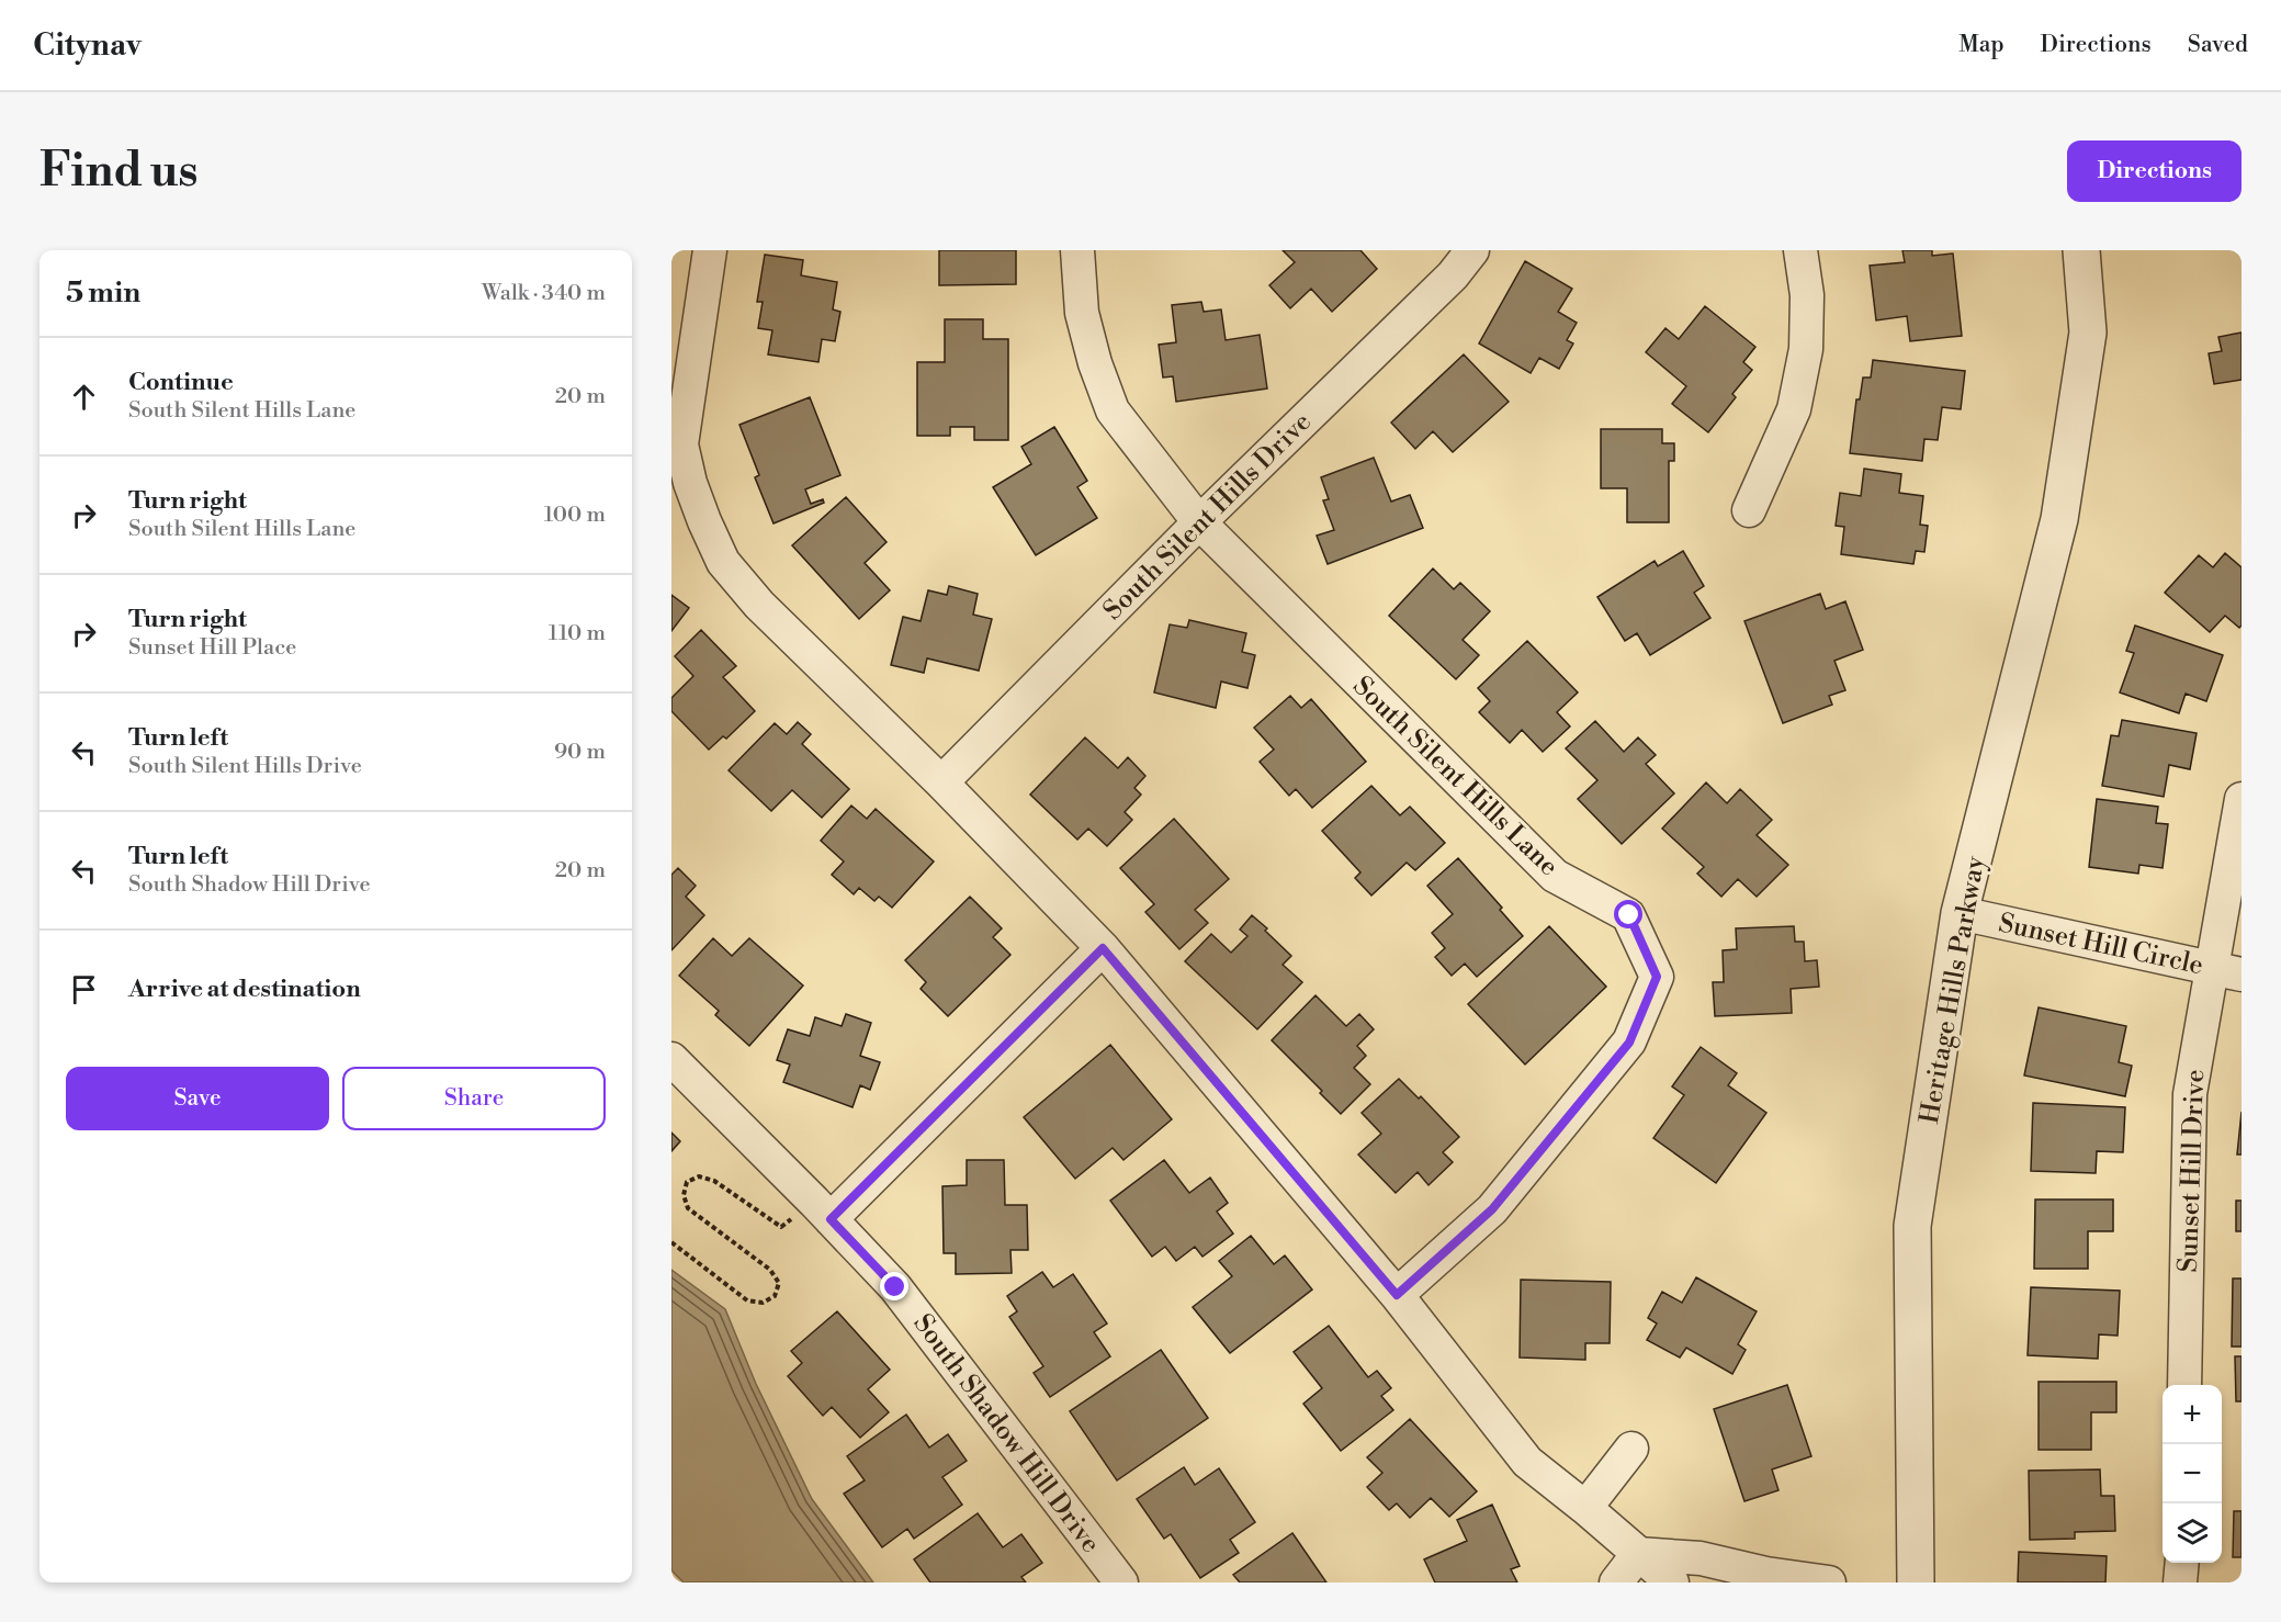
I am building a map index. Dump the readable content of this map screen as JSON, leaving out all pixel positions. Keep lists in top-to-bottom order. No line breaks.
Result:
{"streets":{"street":["South Silent Hills Drive","South Silent Hills Lane","Sunset Hill Circle","Heritage Hills Parkway","Sunset Hill Drive","South Shadow Hill Drive"]},"crossings":[["South Silent Hills Drive","South Silent Hills Lane"],["Sunset Hill Circle","Heritage Hills Parkway"],["Sunset Hill Circle","Sunset Hill Drive"]],"page":{"header":"Citynav","nav":["Map","Directions","Saved"],"buttons":["Directions",["Save","Share"]],"title":"Find us","heading":["5 min","Walk · 340 m"],"list":[["Continue","South Silent Hills Lane","20 m"],["Turn right","South Silent Hills Lane","100 m"],["Turn right","Sunset Hill Place","110 m"],["Turn left","South Silent Hills Drive","90 m"],["Turn left","South Shadow Hill Drive","20 m"],"Arrive at destination"],"map_buttons":["+","−"]}}
